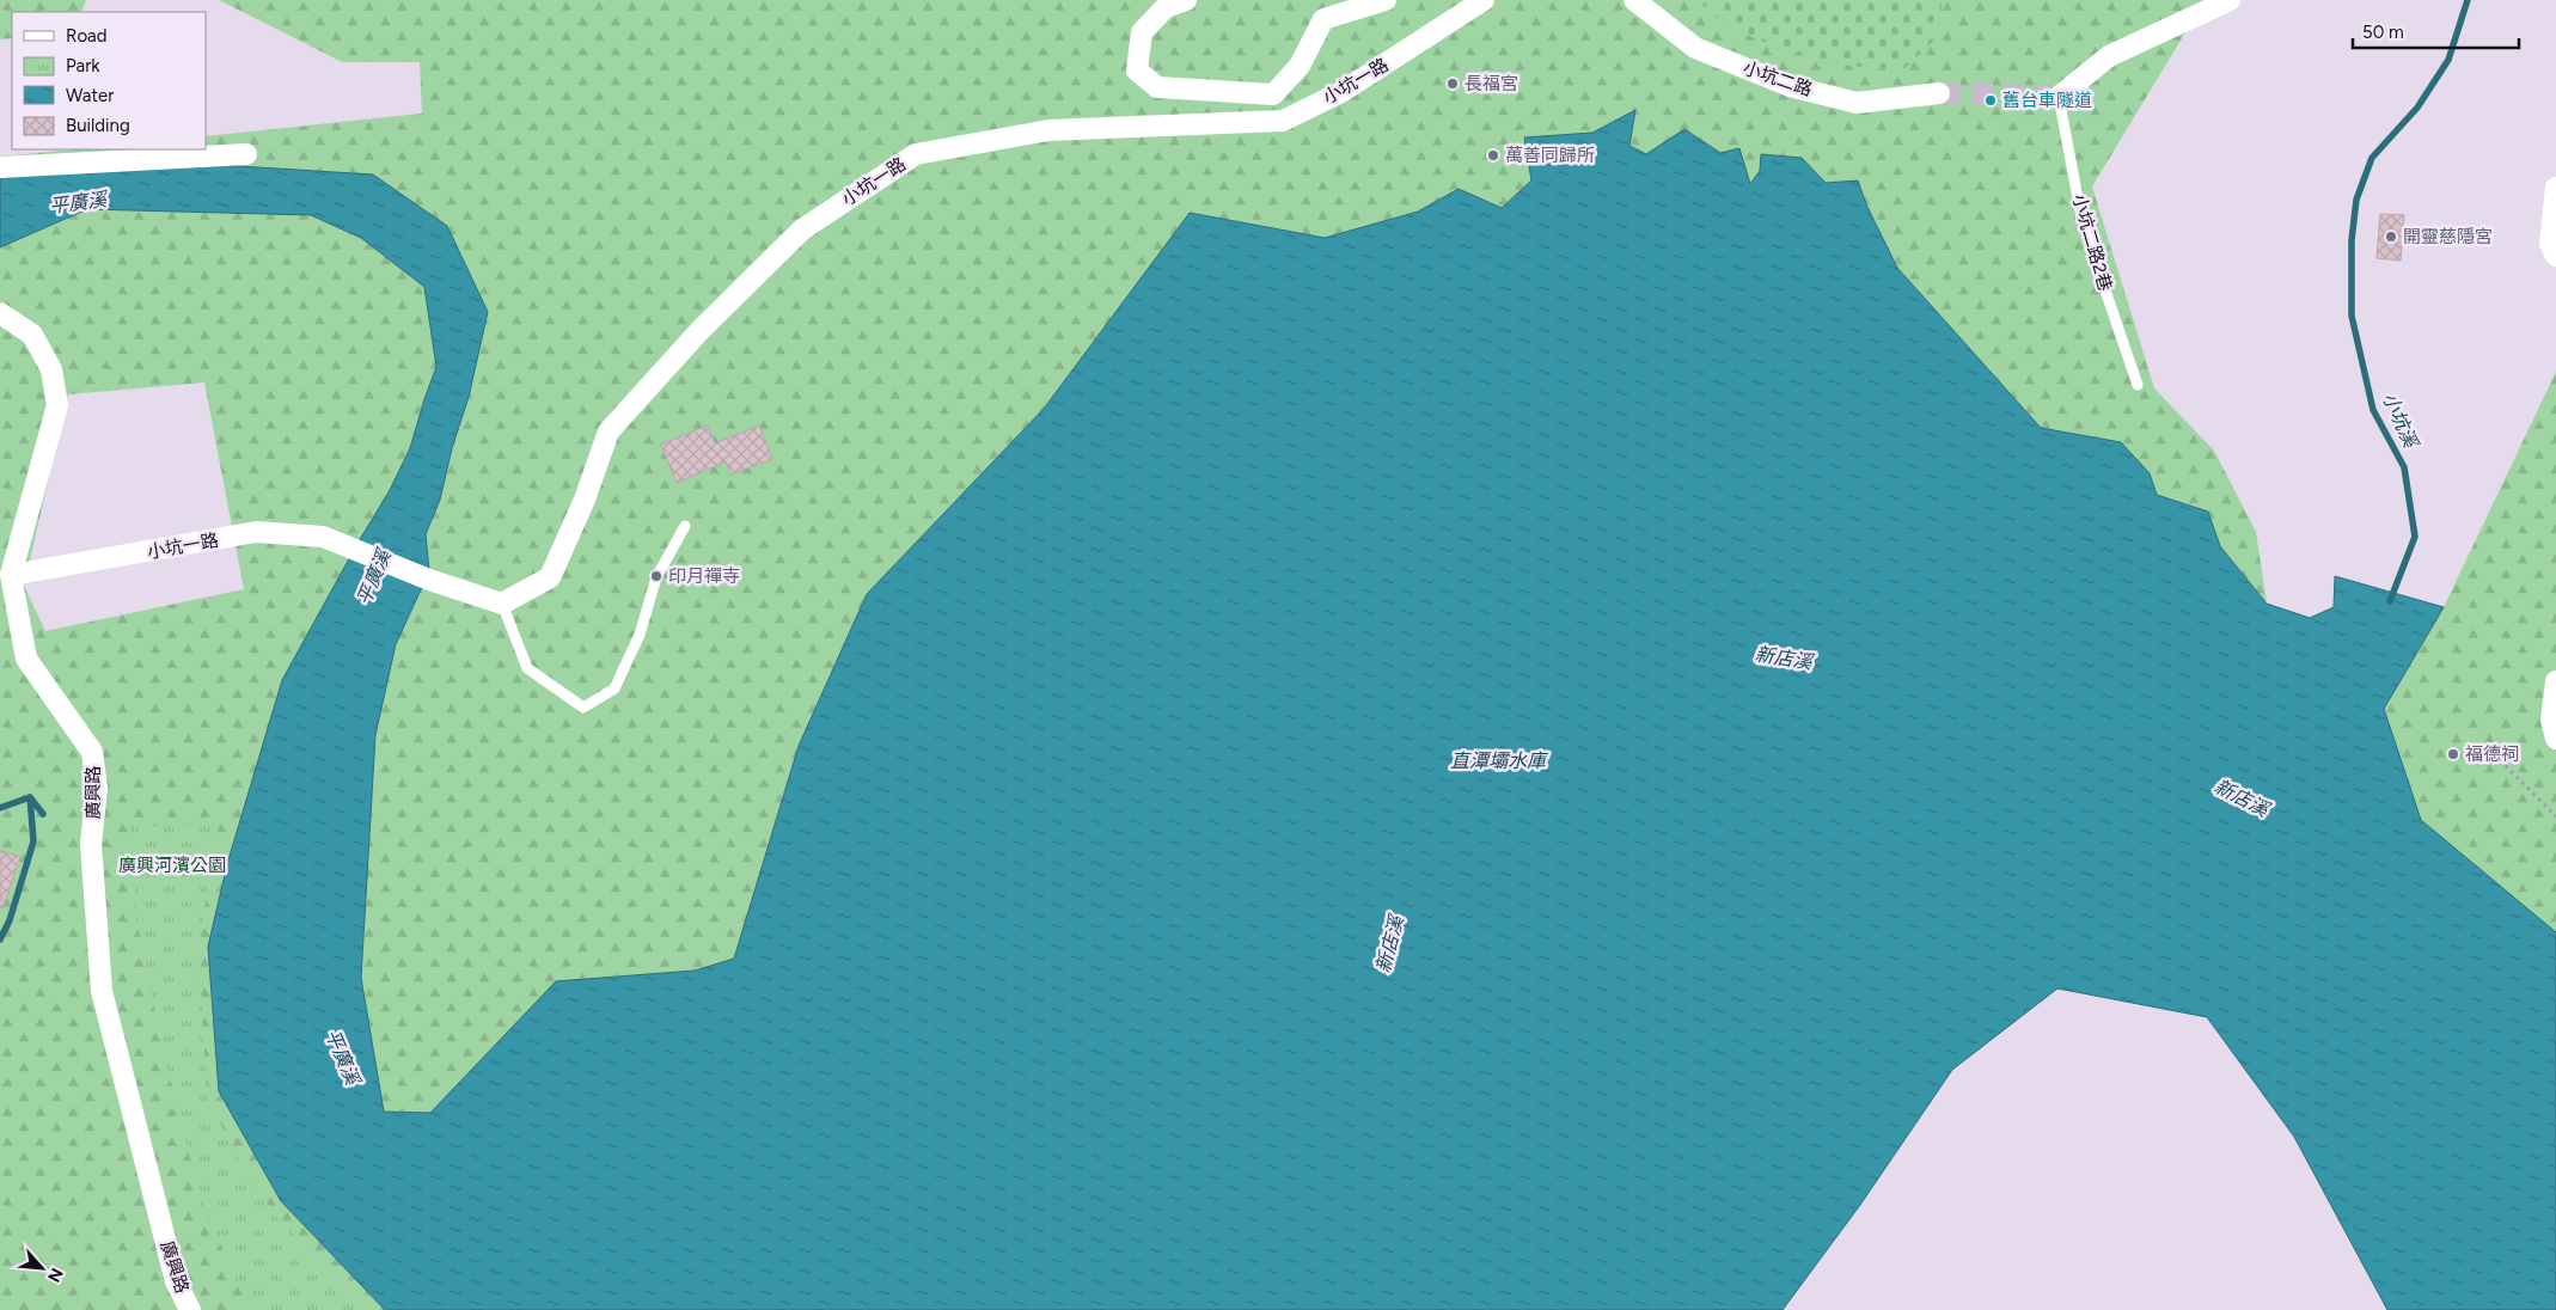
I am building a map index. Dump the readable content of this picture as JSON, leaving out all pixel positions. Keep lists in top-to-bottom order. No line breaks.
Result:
{"streets":{"street":["小坑二路","小坑一路","廣興路"],"lane":["小坑二路2巷"]},"crossings":[["小坑一路","廣興路"]],"water":["平廣溪","小坑溪","新店溪","直潭壩水庫"],"parks":["廣興河濱公園"],"places":["長福宮","舊台車隧道","萬善同歸所","開靈慈隱宮","印月禪寺","福德祠"],"legend":["Road","Park","Water","Building"],"scale_bar":"50 m","north":"bottom right"}
